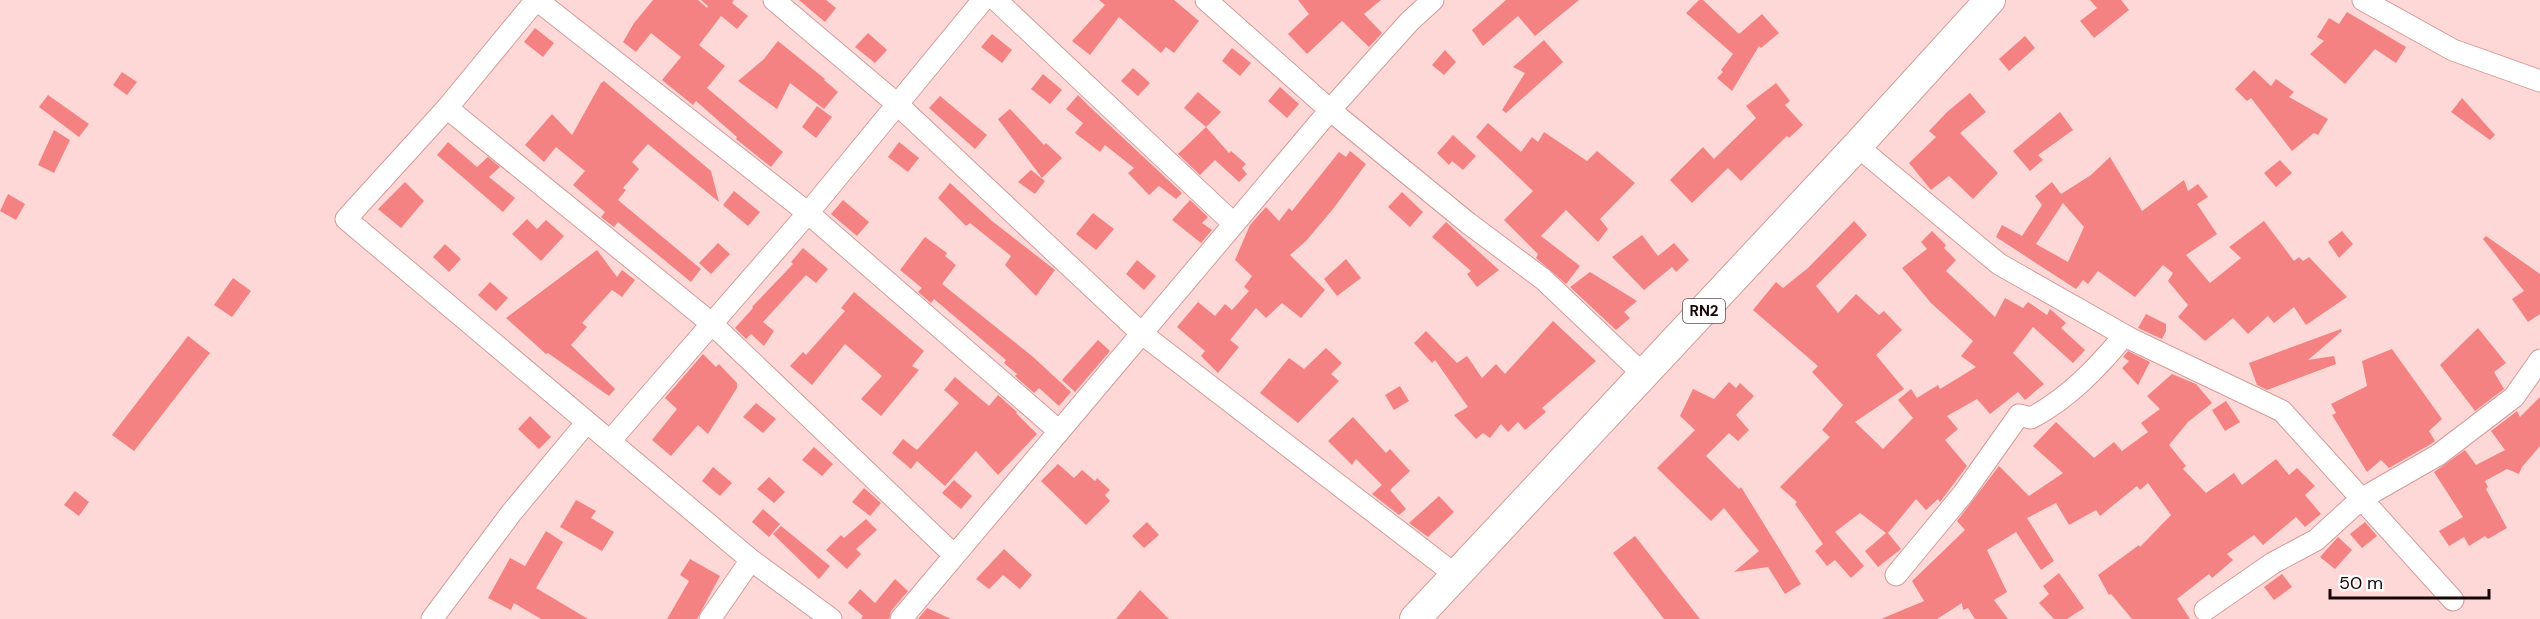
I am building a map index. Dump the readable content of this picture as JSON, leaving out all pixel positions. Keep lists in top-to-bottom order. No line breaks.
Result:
{"streets":{"highway":["RN2"]},"scale_bar":"50 m"}
